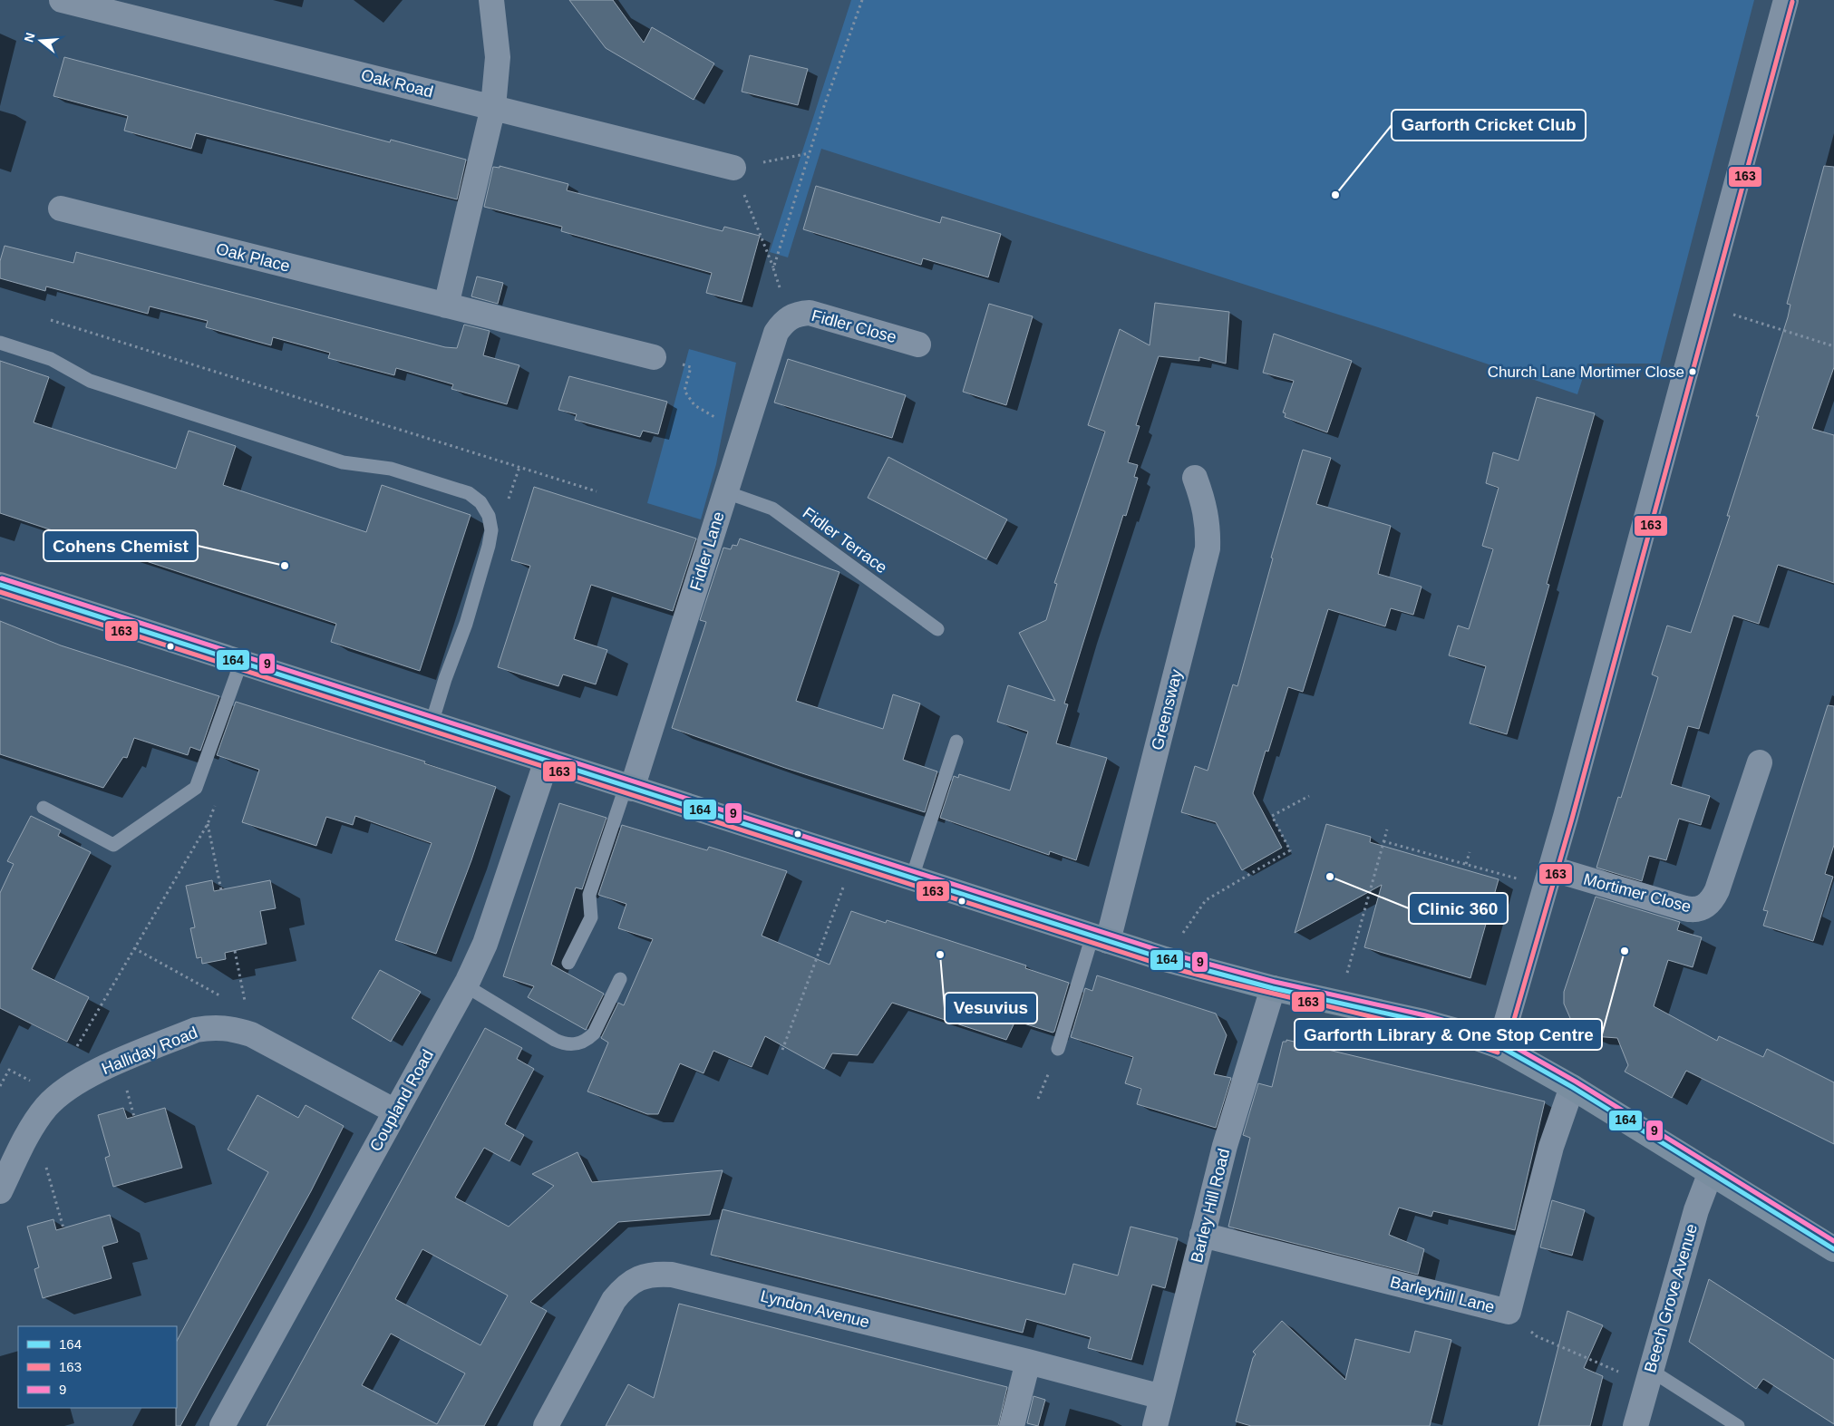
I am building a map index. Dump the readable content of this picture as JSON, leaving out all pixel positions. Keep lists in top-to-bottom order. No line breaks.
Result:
{"streets":{"street":["Oak Road","Oak Place","Fidler Close","Fidler Lane","Greensway","Mortimer Close","Halliday Road","Coupland Road","Barley Hill Road","Barleyhill Lane","Beech Grove Avenue","Lyndon Avenue"],"lane":["Fidler Terrace"]},"crossings":[["Fidler Close","Fidler Lane"],["Fidler Terrace","Fidler Lane"],["Halliday Road","Coupland Road"],["Barley Hill Road","Barleyhill Lane"],["Barley Hill Road","Lyndon Avenue"]],"places":["Garforth Cricket Club","Church Lane Mortimer Close","Cohens Chemist","Clinic 360","Garforth Library & One Stop Centre","Vesuvius"],"lines":["transit line 163","transit line 9","transit line 164"],"legend":["164","163","9"],"north":"left"}
